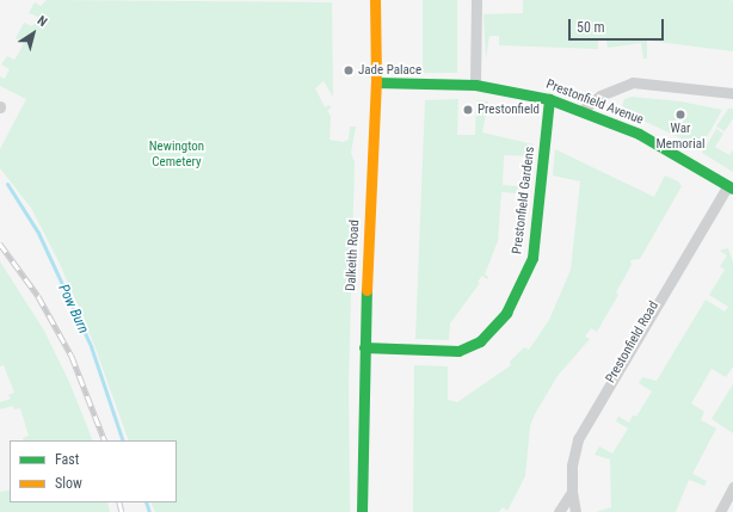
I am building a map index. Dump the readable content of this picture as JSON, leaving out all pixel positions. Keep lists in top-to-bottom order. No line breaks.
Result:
{"streets":{"street":["Prestonfield Avenue","Prestonfield Gardens","Dalkeith Road","Prestonfield Road"]},"crossings":[["Prestonfield Avenue","Prestonfield Gardens"],["Prestonfield Avenue","Dalkeith Road"],["Prestonfield Avenue","Prestonfield Road"],["Prestonfield Gardens","Dalkeith Road"]],"water":["Pow Burn"],"parks":["Newington Cemetery"],"places":["Jade Palace","Prestonfield","War Memorial"],"legend":["Fast","Slow"],"scale_bar":"50 m","north":"top right"}
